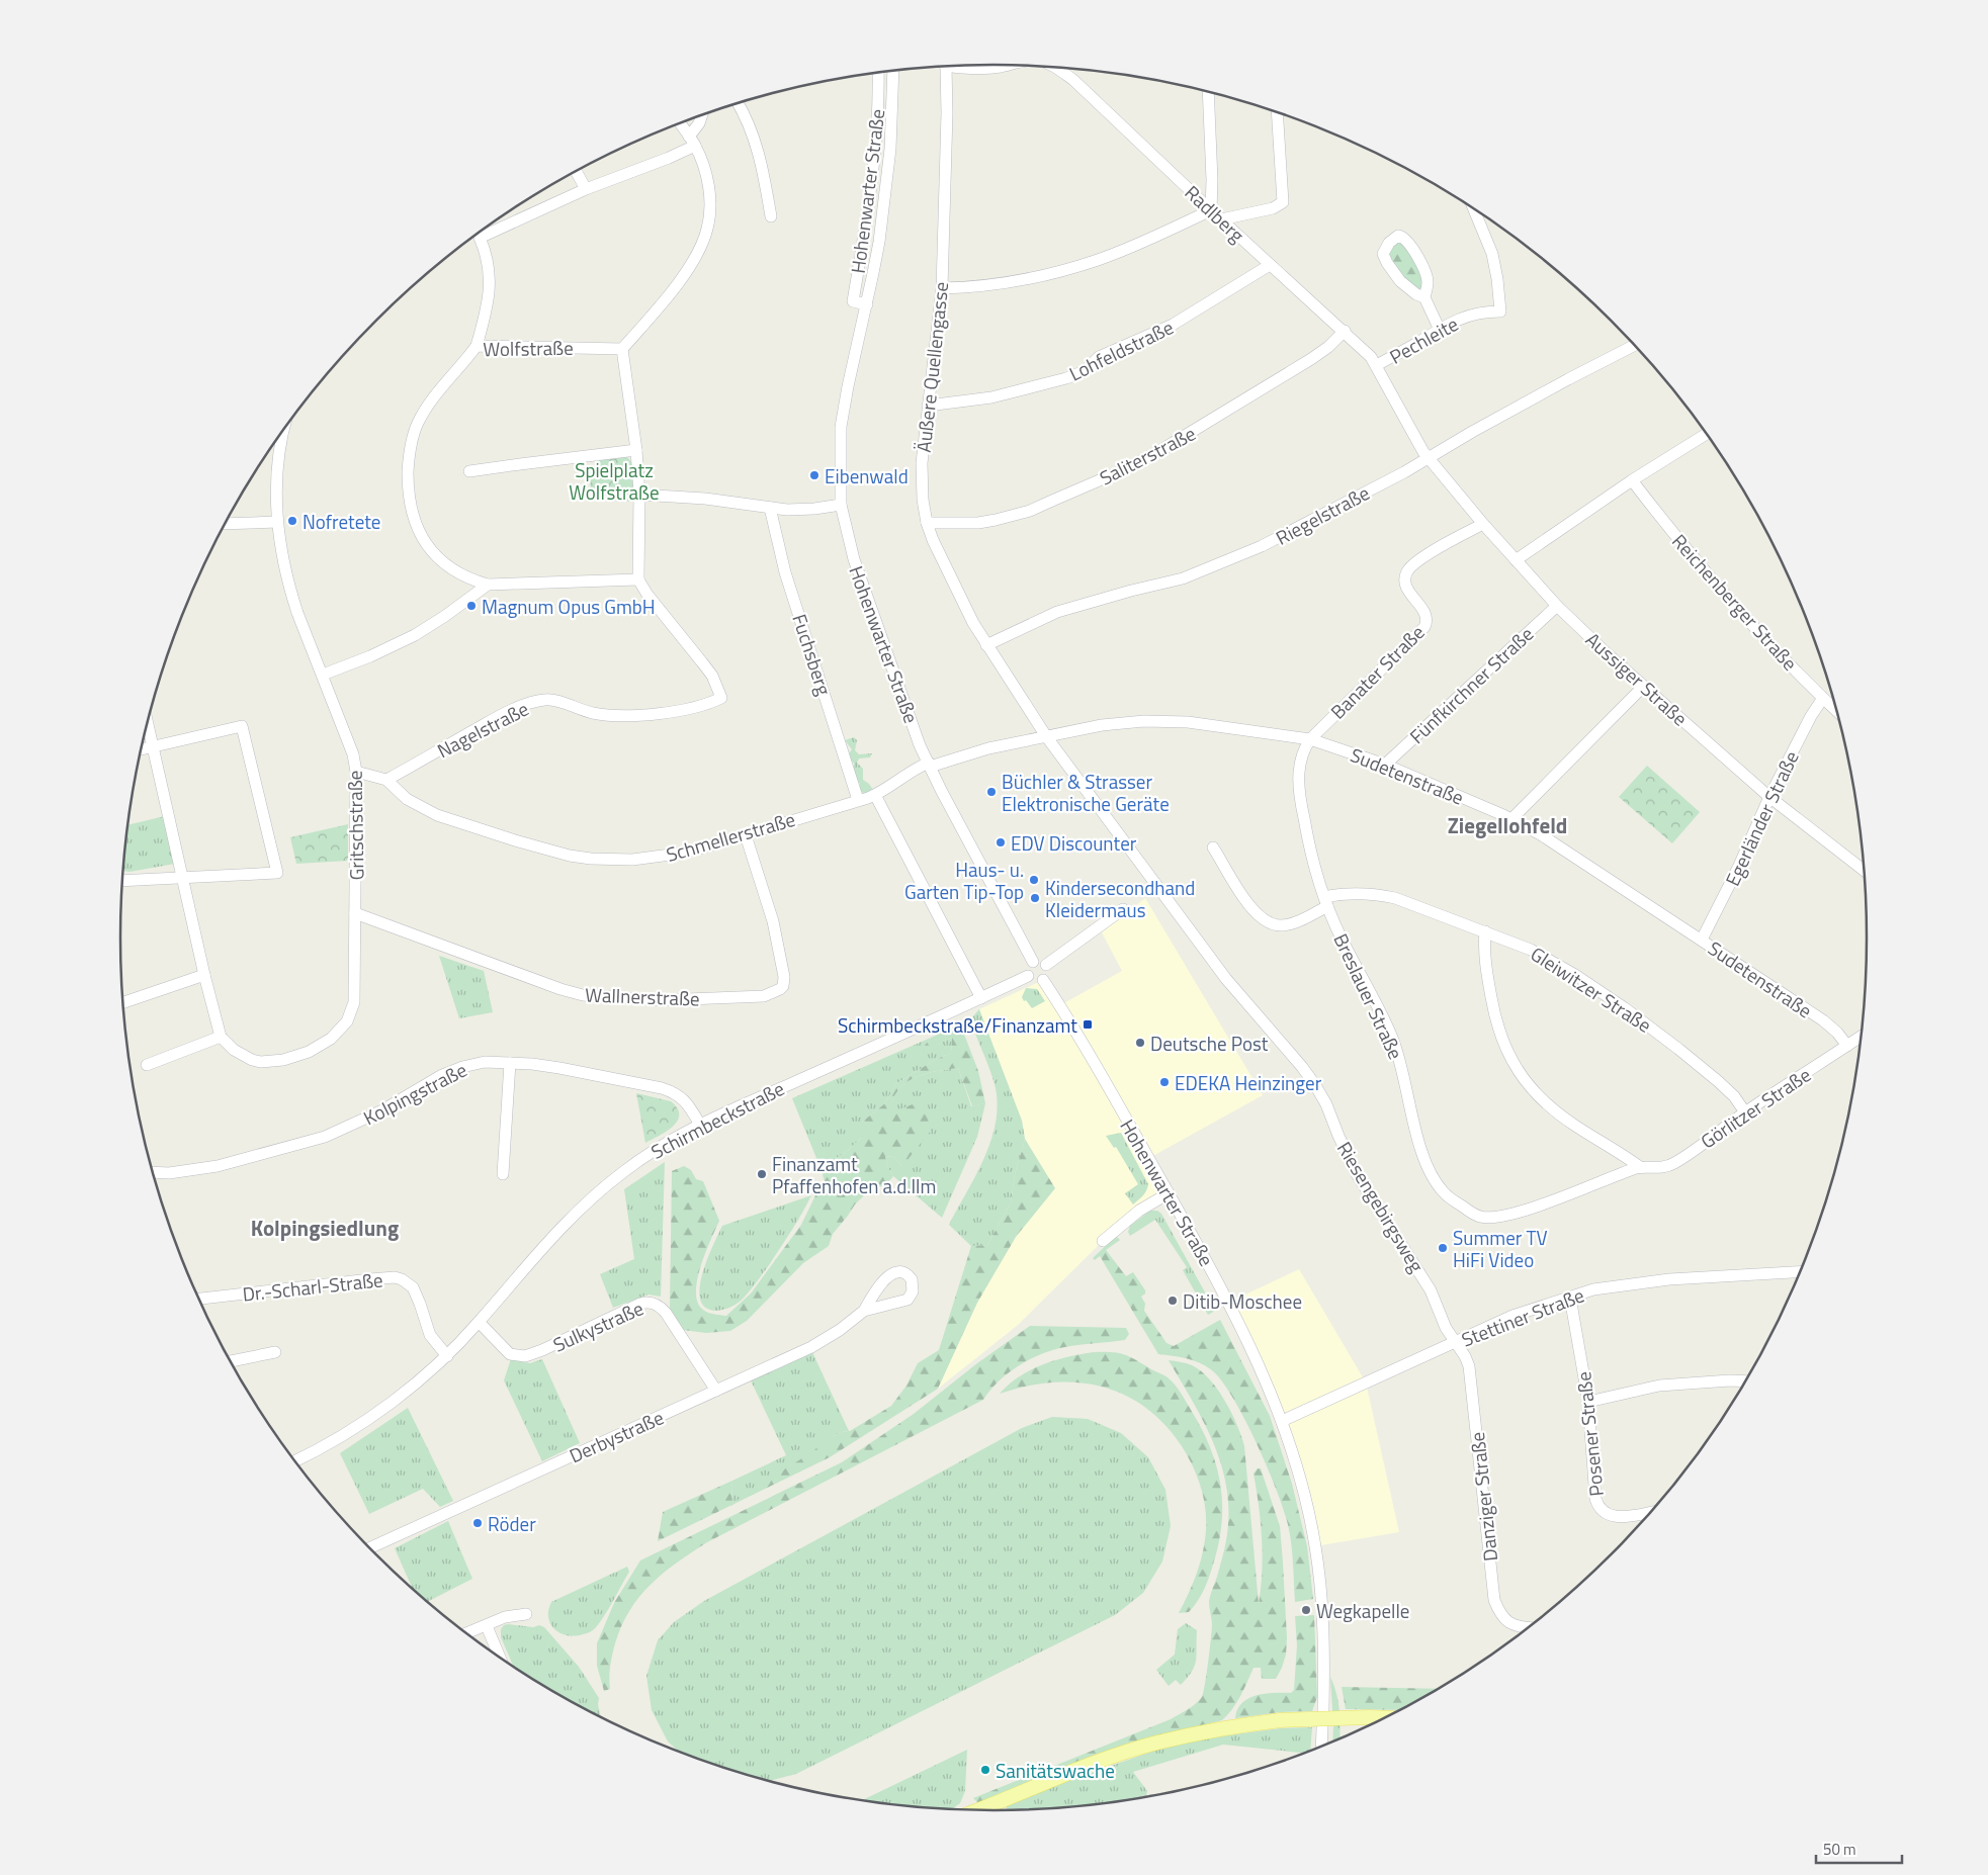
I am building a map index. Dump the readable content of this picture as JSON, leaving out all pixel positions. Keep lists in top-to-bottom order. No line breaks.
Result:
{"streets":{"street":["Hohenwarter Straße","Radlberg","Pechleite","Wolfstraße","Lohfeldstraße","Äußere Quellengasse","Saliterstraße","Riegelstraße","Reichenberger Straße","Fuchsberg","Banater Straße","Aussiger Straße","Fünfkirchner Straße","Nagelstraße","Sudetenstraße","Egerländer Straße","Gritschstraße","Schmellerstraße","Gleiwitzer Straße","Wallnerstraße","Breslauer Straße","Kolpingstraße","Görlitzer Straße","Schirmbeckstraße","Riesengebirgsweg","Dr.-Scharl-Straße","Stettiner Straße","Sulkystraße","Posener Straße","Derbystraße","Danziger Straße"]},"crossings":[["Hohenwarter Straße","Sudetenstraße"],["Hohenwarter Straße","Schmellerstraße"],["Hohenwarter Straße","Schirmbeckstraße"],["Hohenwarter Straße","Stettiner Straße"],["Radlberg","Pechleite"],["Radlberg","Lohfeldstraße"],["Radlberg","Saliterstraße"],["Radlberg","Riegelstraße"],["Radlberg","Aussiger Straße"],["Lohfeldstraße","Äußere Quellengasse"],["Äußere Quellengasse","Saliterstraße"],["Äußere Quellengasse","Riegelstraße"],["Äußere Quellengasse","Sudetenstraße"],["Äußere Quellengasse","Riesengebirgsweg"],["Riegelstraße","Aussiger Straße"],["Reichenberger Straße","Egerländer Straße"],["Fuchsberg","Schmellerstraße"],["Banater Straße","Aussiger Straße"],["Banater Straße","Sudetenstraße"],["Banater Straße","Breslauer Straße"],["Aussiger Straße","Fünfkirchner Straße"],["Aussiger Straße","Egerländer Straße"],["Fünfkirchner Straße","Sudetenstraße"],["Nagelstraße","Schmellerstraße"],["Sudetenstraße","Egerländer Straße"],["Sudetenstraße","Schmellerstraße"],["Sudetenstraße","Breslauer Straße"],["Sudetenstraße","Görlitzer Straße"],["Sudetenstraße","Riesengebirgsweg"],["Gritschstraße","Schmellerstraße"],["Gritschstraße","Wallnerstraße"],["Schmellerstraße","Wallnerstraße"],["Gleiwitzer Straße","Breslauer Straße"],["Gleiwitzer Straße","Görlitzer Straße"],["Breslauer Straße","Görlitzer Straße"],["Kolpingstraße","Schirmbeckstraße"],["Schirmbeckstraße","Dr.-Scharl-Straße"],["Schirmbeckstraße","Sulkystraße"],["Riesengebirgsweg","Stettiner Straße"],["Riesengebirgsweg","Danziger Straße"],["Stettiner Straße","Posener Straße"],["Stettiner Straße","Danziger Straße"],["Sulkystraße","Derbystraße"]],"districts":["Ziegellohfeld","Kolpingsiedlung"],"parks":["Spielplatz Wolfstraße"],"places":{"other":["Eibenwald","Nofretete","Magnum Opus GmbH","Büchler & Strasser Elektronische Geräte","EDV Discounter","Haus- u. Garten Tip-Top","Kindersecondhand Kleidermaus","Deutsche Post","EDEKA Heinzinger","Finanzamt Pfaffenhofen a.d.Ilm","Summer TV HiFi Video","Ditib-Moschee","Röder","Wegkapelle","Sanitätswache"],"transit":["Schirmbeckstraße/Finanzamt"]},"scale_bar":"50 m"}
